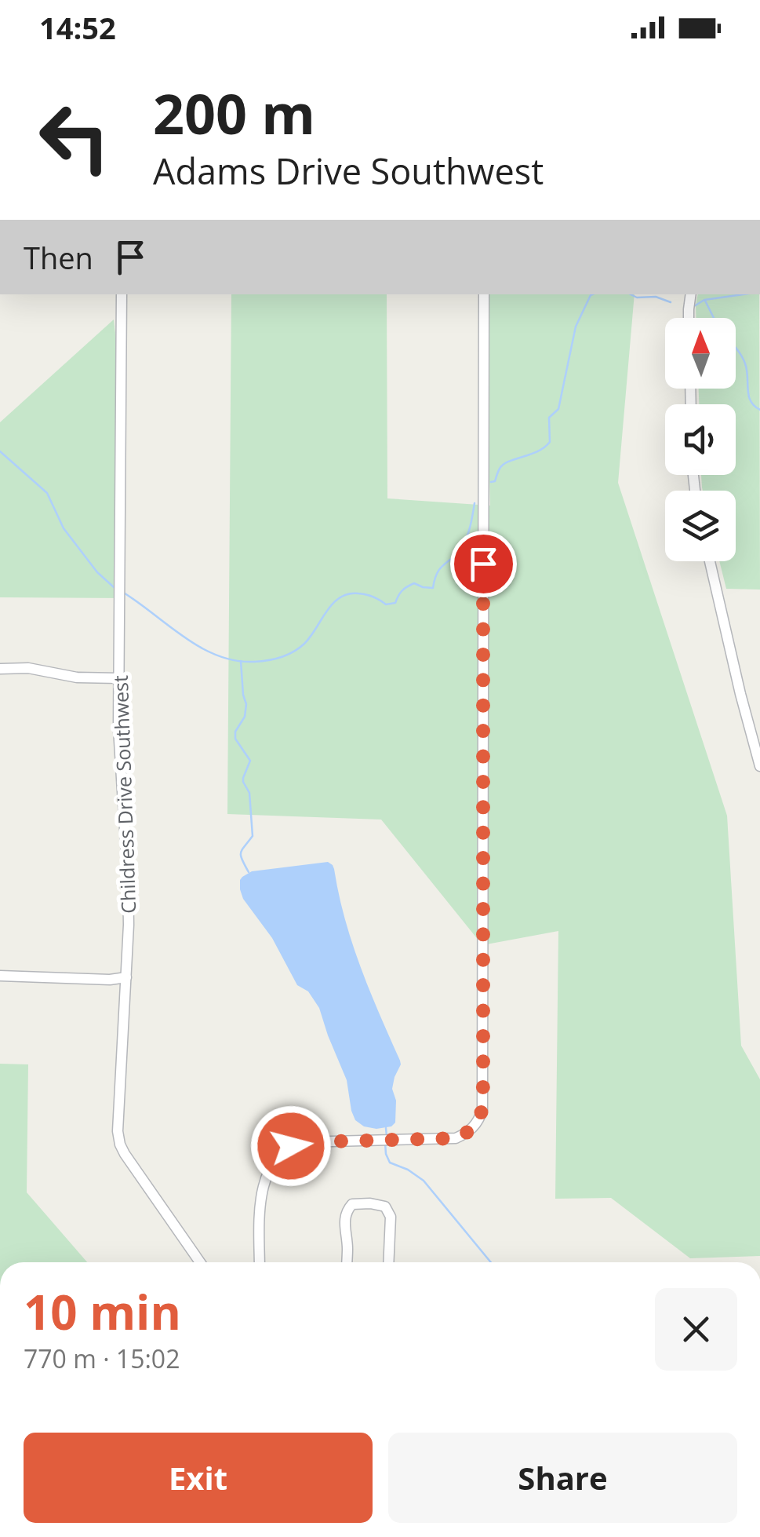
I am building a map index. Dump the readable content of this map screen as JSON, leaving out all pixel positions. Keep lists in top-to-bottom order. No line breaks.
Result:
{"streets":{"street":["Childress Drive Southwest"]},"north":"top","page":{"status":"14:52","turn":["200 m","Adams Drive Southwest"],"then":"Then","heading":["10 min","770 m · 15:02"],"buttons":["Exit","Share"]}}
